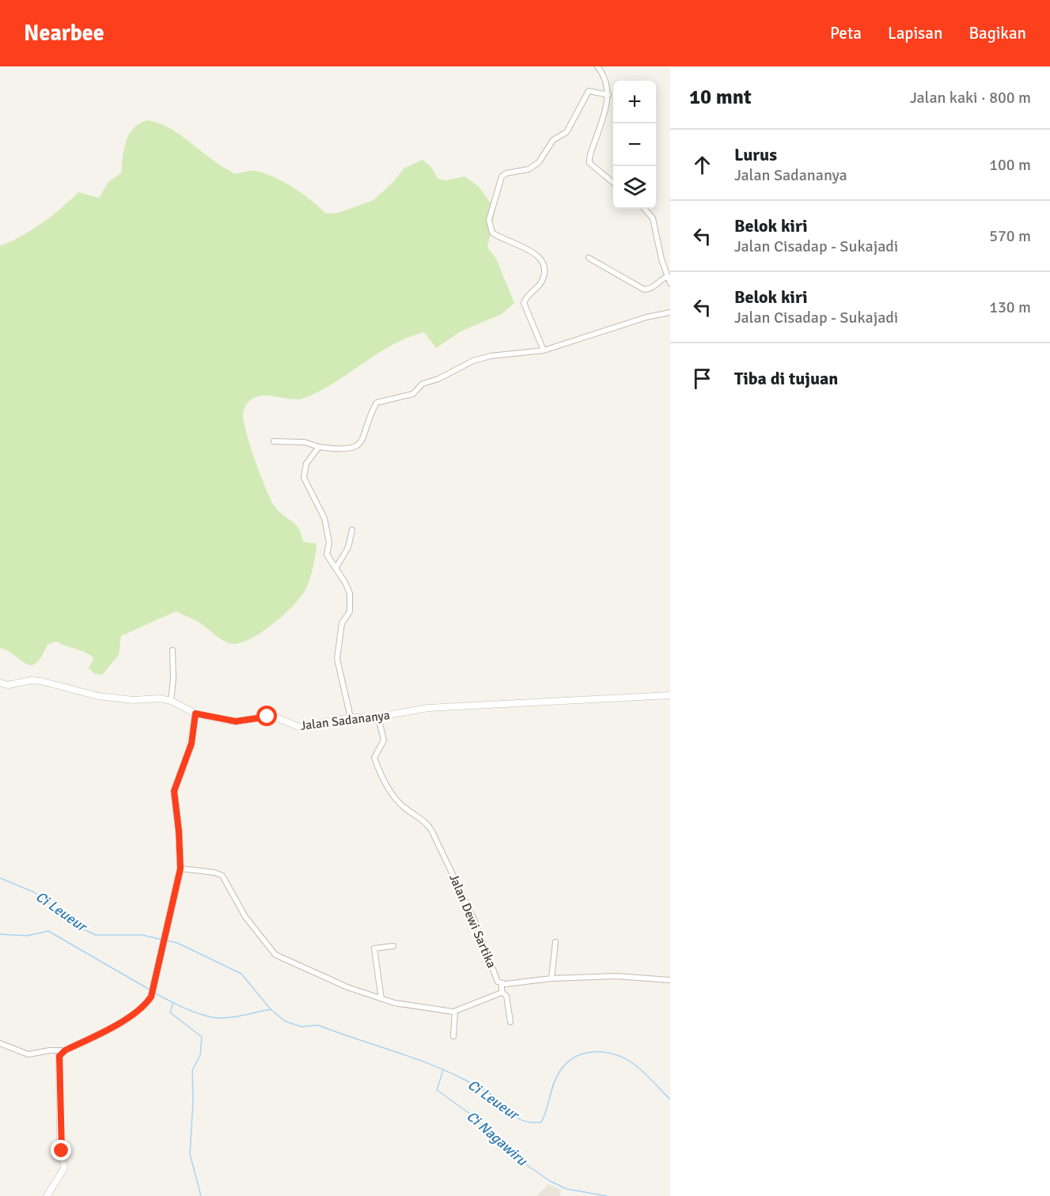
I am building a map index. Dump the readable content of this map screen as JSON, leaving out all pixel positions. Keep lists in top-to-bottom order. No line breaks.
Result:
{"streets":{"street":["Jalan Sadananya","Jalan Dewi Sartika"]},"crossings":[["Jalan Sadananya","Jalan Dewi Sartika"]],"water":["Ci Leueur","Ci Nagawiru"],"page":{"header":"Nearbee","nav":["Peta","Lapisan","Bagikan"],"heading":["10 mnt","Jalan kaki · 800 m"],"map_buttons":["+","−"],"list":[["Lurus","Jalan Sadananya","100 m"],["Belok kiri","Jalan Cisadap - Sukajadi","570 m"],["Belok kiri","Jalan Cisadap - Sukajadi","130 m"],"Tiba di tujuan"]}}
